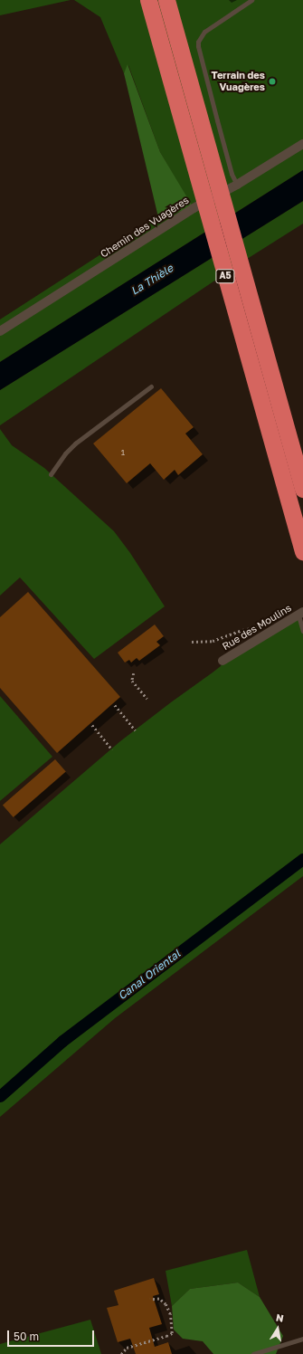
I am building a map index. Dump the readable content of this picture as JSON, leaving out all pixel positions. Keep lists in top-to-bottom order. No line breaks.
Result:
{"streets":{"highway":["A5"],"street":["Chemin des Vuagères","Rue des Moulins"]},"water":["La Thièle","Canal Oriental"],"places":["Terrain des Vuagères"],"house_numbers":["1"],"scale_bar":"50 m","north":"top"}
